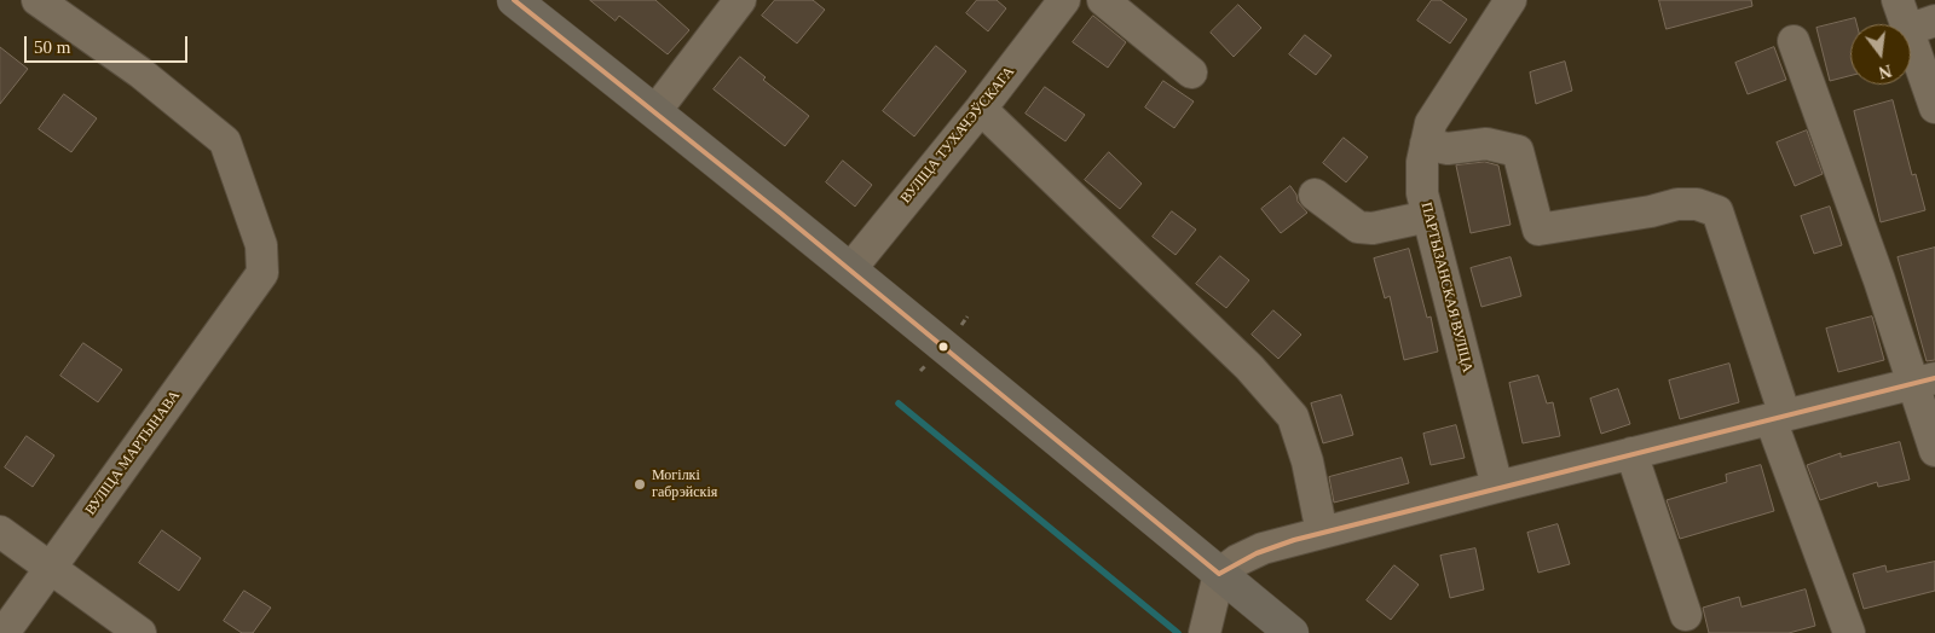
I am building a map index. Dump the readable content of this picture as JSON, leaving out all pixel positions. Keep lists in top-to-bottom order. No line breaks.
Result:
{"streets":{"street":["ВУЛІЦА ТУХАЧЭЎСКАГА","ПАРТЫЗАНСКАЯ ВУЛІЦА","ВУЛІЦА МАРТЫНАВА"]},"places":["Могілкі габрэйскія"],"scale_bar":"50 m","north":"bottom"}
